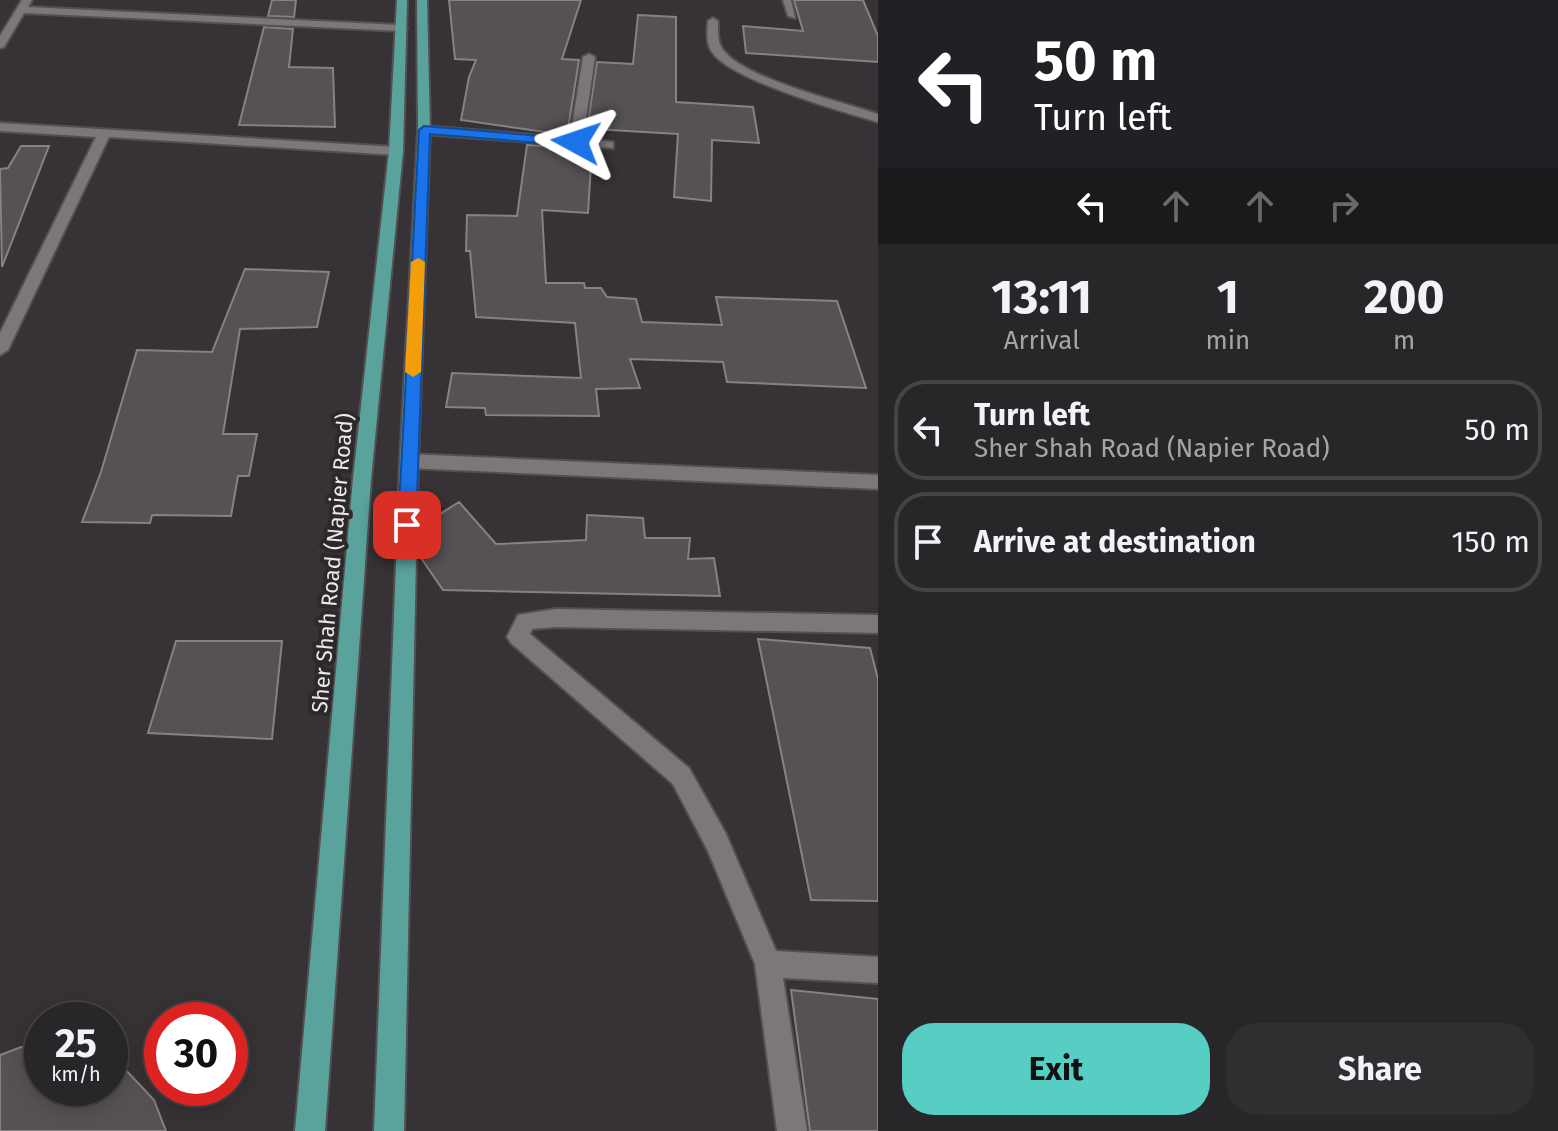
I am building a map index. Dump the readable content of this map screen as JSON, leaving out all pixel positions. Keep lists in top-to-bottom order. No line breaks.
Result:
{"streets":{"main road":["Sher Shah Road (Napier Road)"]},"page":{"turn":["50 m","Turn left"],"eta":["13:11","Arrival","1","min","200","m"],"list":[{"name":"Turn left","note":"Sher Shah Road (Napier Road)","value":"50 m"},{"name":"Arrive at destination","value":"150 m"}],"speed":"25 km/h","limit":"30","buttons":["Exit","Share"]}}
